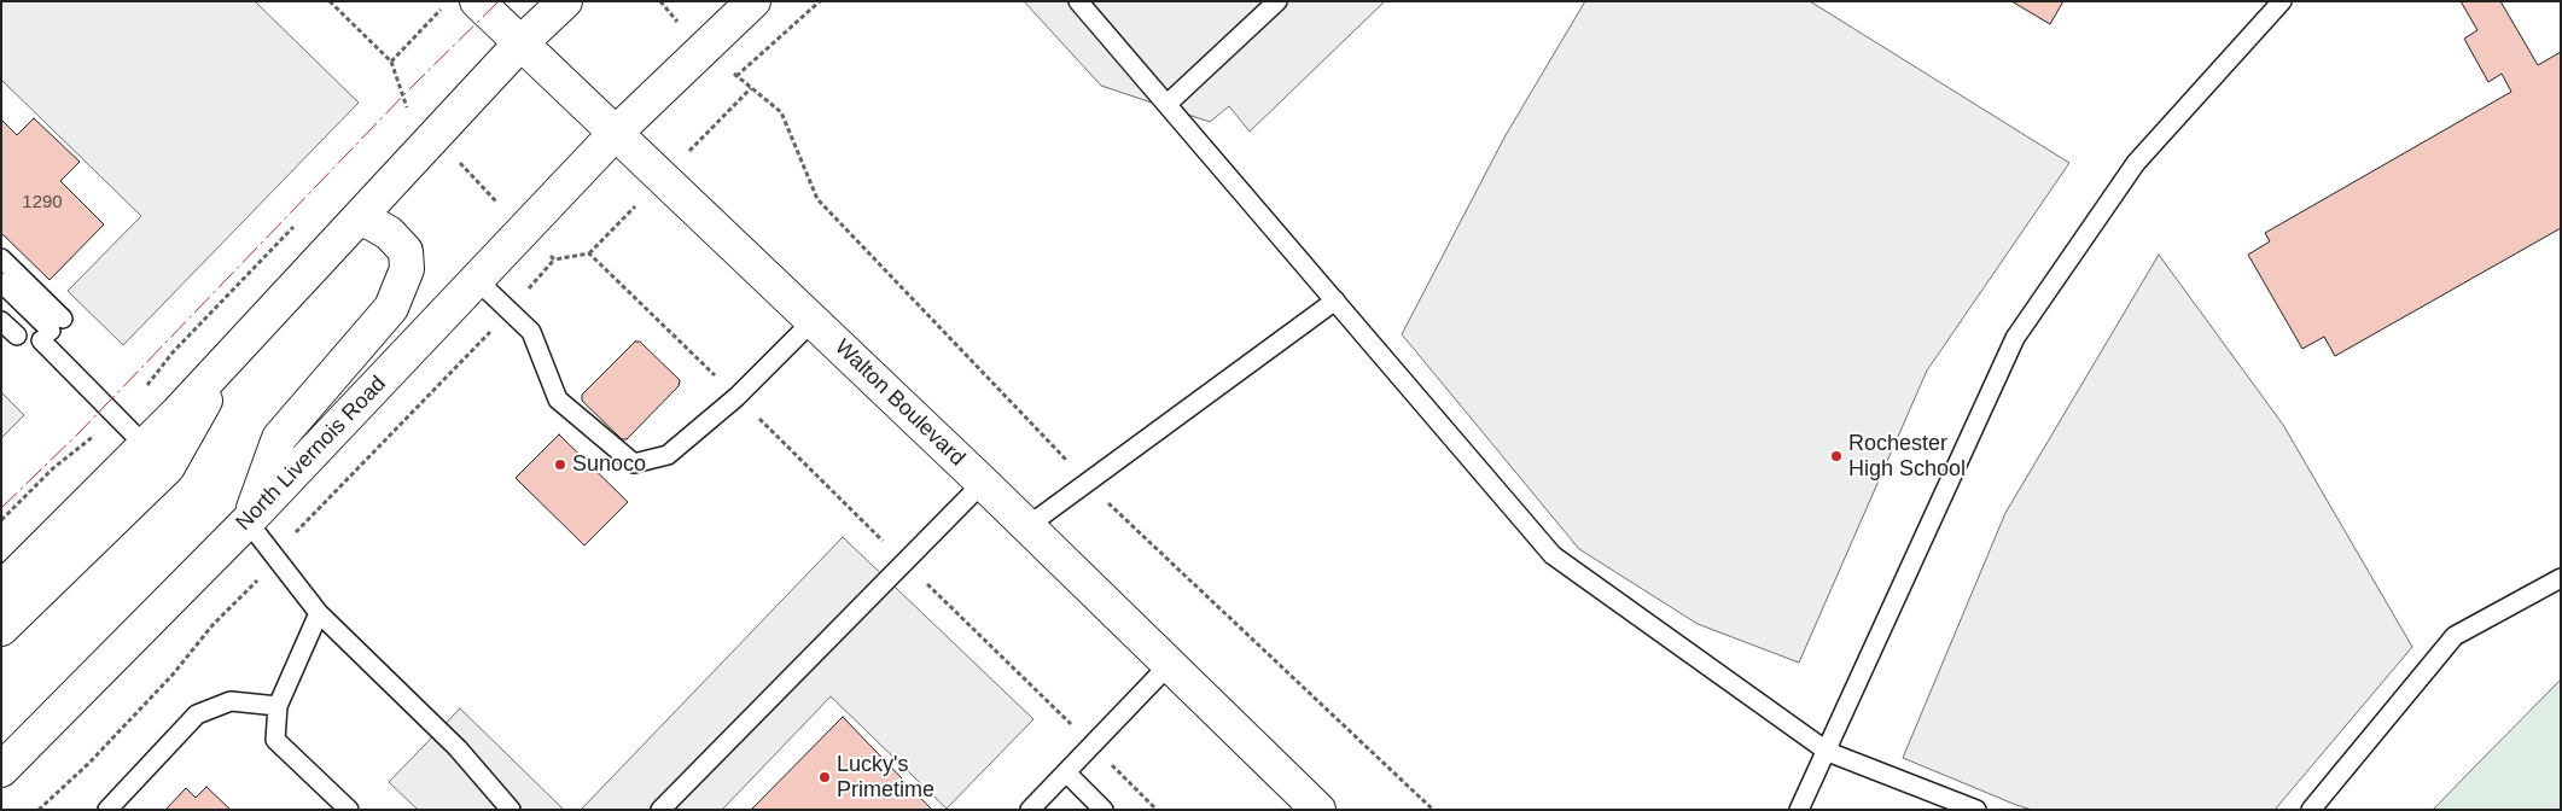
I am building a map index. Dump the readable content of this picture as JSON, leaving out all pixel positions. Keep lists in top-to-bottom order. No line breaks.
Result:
{"streets":{"main road":["Walton Boulevard","North Livernois Road"]},"crossings":[["Walton Boulevard","North Livernois Road"]],"places":["Rochester High School","Sunoco","Lucky's Primetime"],"house_numbers":["1290"]}
